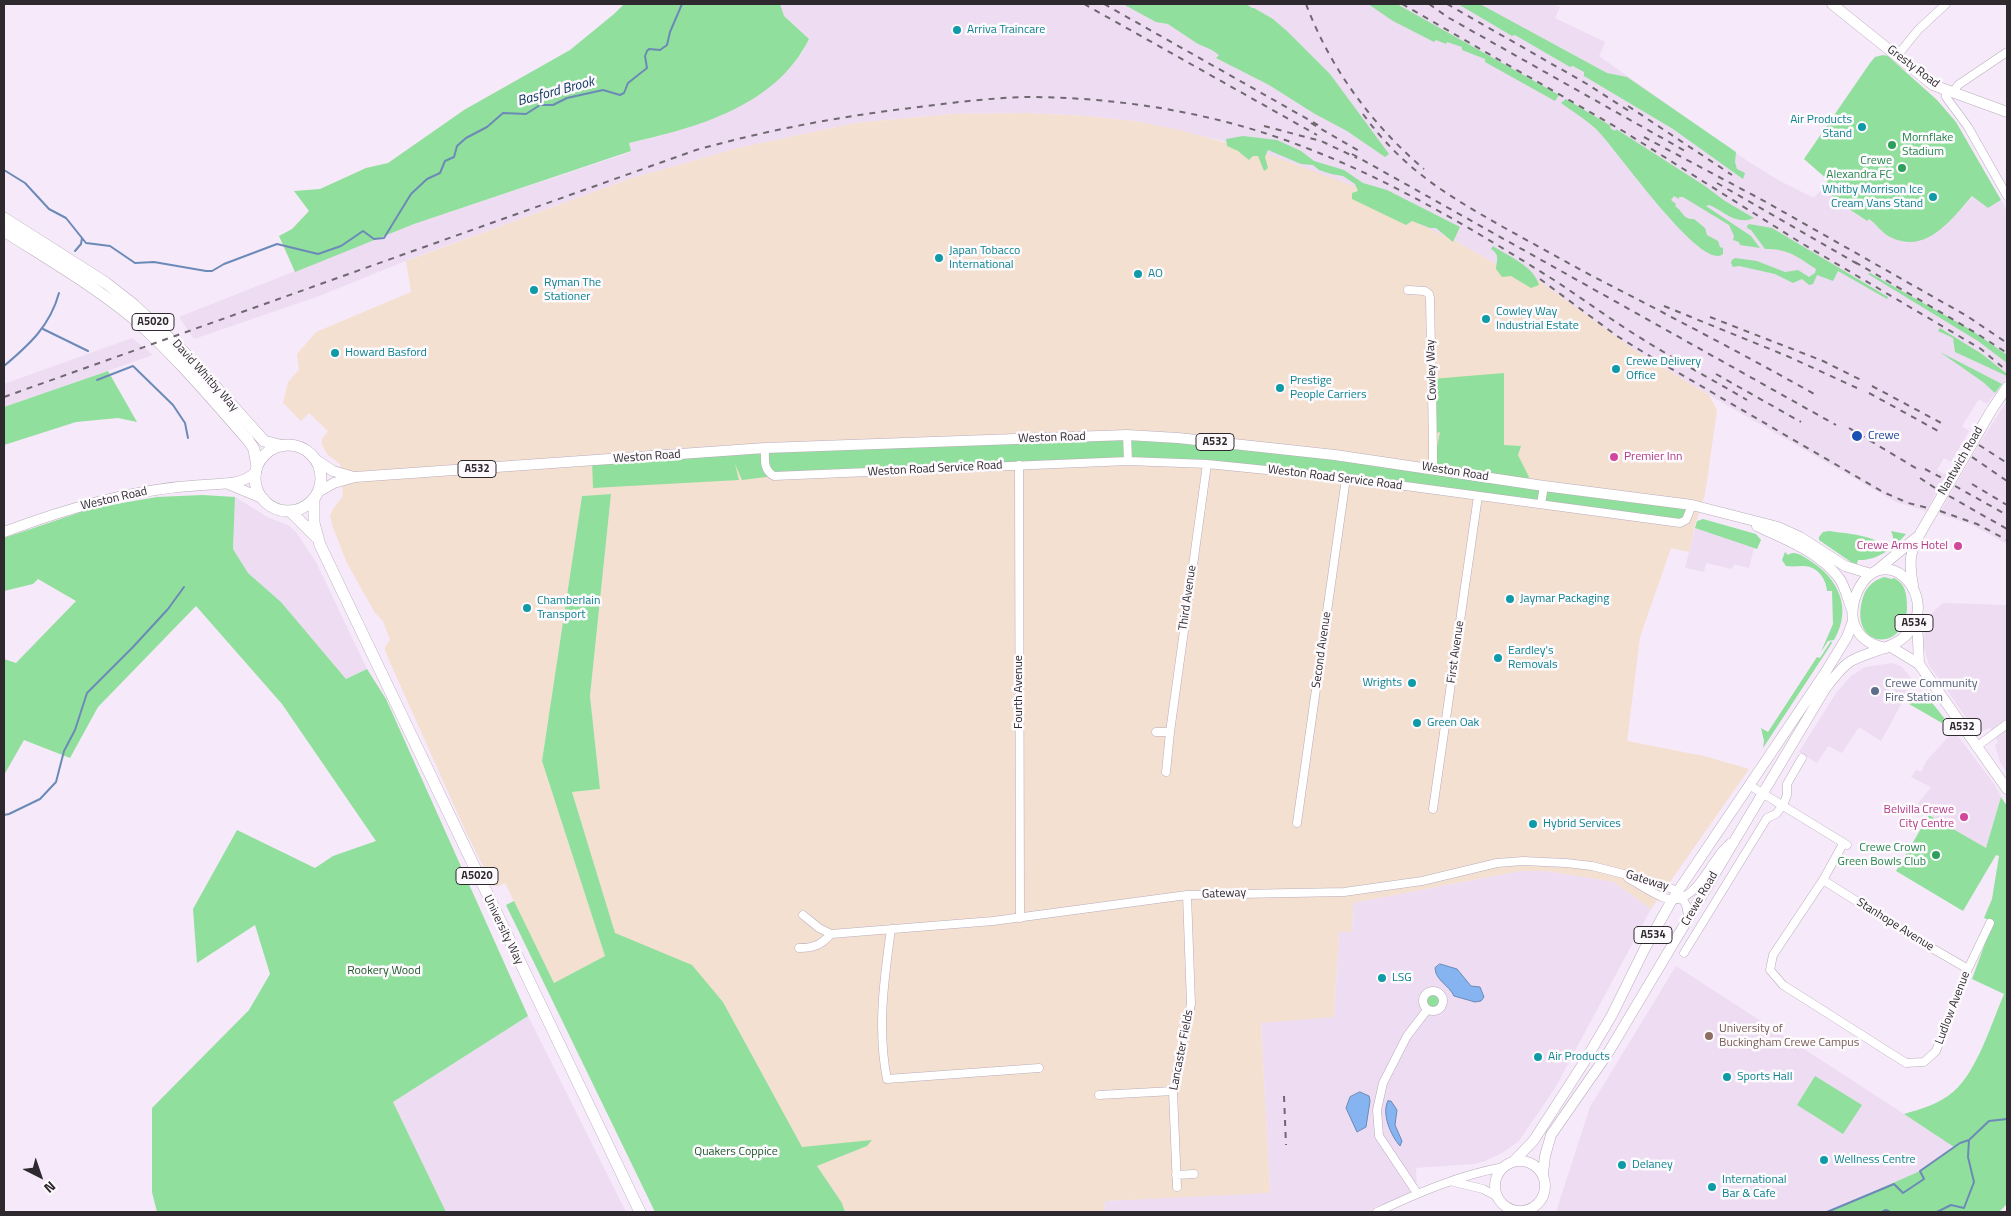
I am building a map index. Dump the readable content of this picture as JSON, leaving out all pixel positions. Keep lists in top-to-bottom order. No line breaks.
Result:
{"streets":{"highway":["A5020","David Whitby Way","University Way"],"main road":["Gresty Road","Weston Road","A532","Nantwich Road","A534","Crewe Road"],"street":["Cowley Way","Weston Road Service Road","Third Avenue","Second Avenue","First Avenue","Fourth Avenue","Gateway","Stanhope Avenue","Ludlow Avenue","Lancaster Fields"]},"crossings":[["Cowley Way","Weston Road"],["David Whitby Way","Weston Road"],["David Whitby Way","University Way"],["Weston Road","A532"],["Weston Road","Nantwich Road"],["Weston Road","Weston Road Service Road"],["Weston Road","A534"],["Weston Road","Crewe Road"],["Weston Road","University Way"],["A532","Nantwich Road"],["A532","A534"],["A532","Crewe Road"],["Nantwich Road","A534"],["Nantwich Road","Crewe Road"],["Weston Road Service Road","Third Avenue"],["Weston Road Service Road","Second Avenue"],["Weston Road Service Road","First Avenue"],["Weston Road Service Road","Fourth Avenue"],["A534","Crewe Road"],["Fourth Avenue","Gateway"],["Gateway","Crewe Road"],["Gateway","Lancaster Fields"],["Crewe Road","Ludlow Avenue"],["Stanhope Avenue","Ludlow Avenue"]],"water":["Basford Brook"],"parks":["Rookery Wood","Quakers Coppice"],"places":["Arriva Traincare","Air Products Stand","Mornflake Stadium","Crewe Alexandra FC","Whitby Morrison Ice Cream Vans Stand","Japan Tobacco International","AO","Ryman The Stationer","Cowley Way Industrial Estate","Howard Basford","Crewe Delivery Office","Prestige People Carriers","Crewe","Premier Inn","Crewe Arms Hotel","Jaymar Packaging","Chamberlain Transport","Eardley's Removals","Wrights","Crewe Community Fire Station","Green Oak","Belvilla Crewe City Centre","Hybrid Services","Crewe Crown Green Bowls Club","LSG","University of Buckingham Crewe Campus","Air Products","Sports Hall","Wellness Centre","Delaney","International Bar & Cafe"],"north":"bottom right"}
